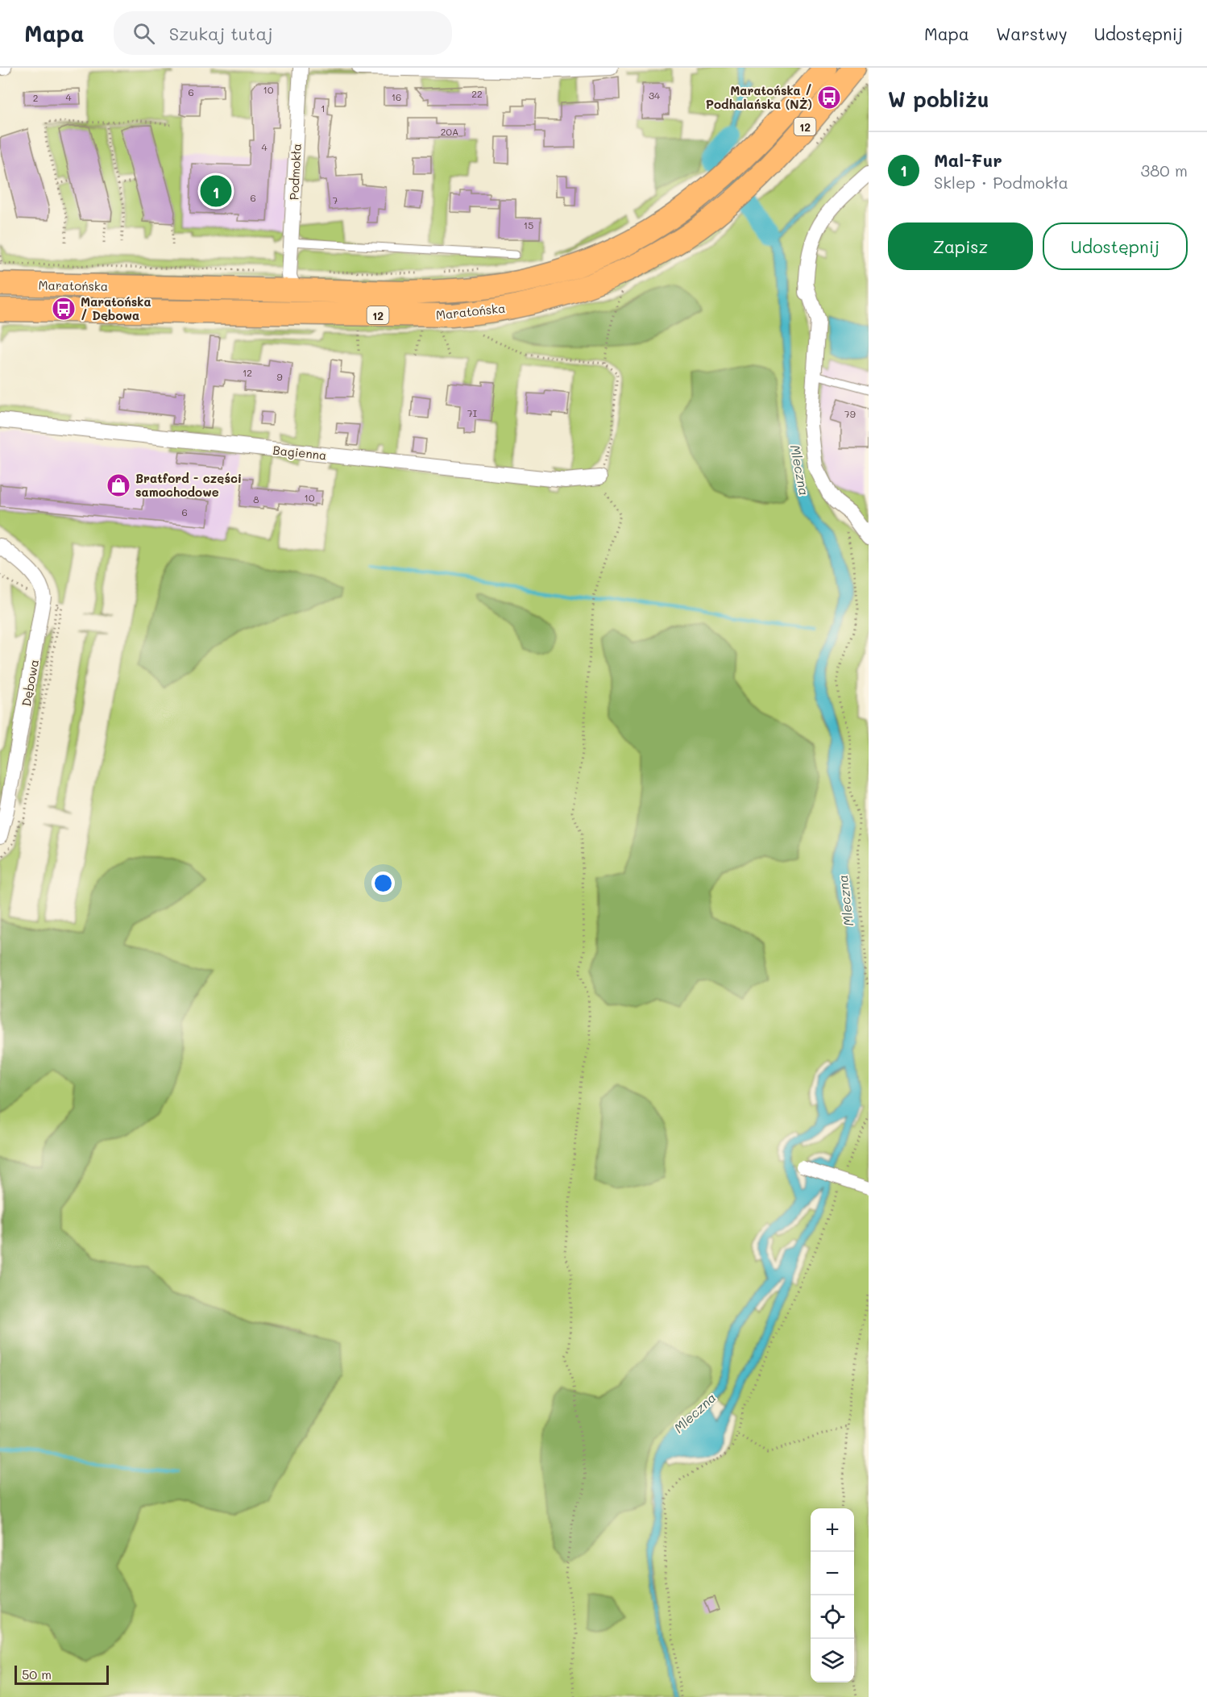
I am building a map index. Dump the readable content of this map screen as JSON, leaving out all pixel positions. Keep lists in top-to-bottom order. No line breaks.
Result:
{"streets":{"main road":["12","Maratońska"],"street":["Podmokła","Bagienna","Dębowa"]},"crossings":[["Podmokła","Maratońska"]],"water":["Mleczna"],"places":{"bus stop":["Maratońska / Podhalańska (NŻ)","Maratońska / Dębowa"],"shop":["Bratford - części samochodowe"]},"house_numbers":["10","6","22","34","4","16","2","1","20A","4","6","7","15","12","9","7I","79","10","8","6"],"scale_bar":"50 m","page":{"header":"Mapa","search":"Szukaj tutaj","nav":["Mapa","Warstwy","Udostępnij"],"heading":"W pobliżu","list":[{"mark":"1","name":"Mal-Fur","note":"Sklep · Podmokła","value":"380 m"}],"pins":"1","buttons":["Zapisz","Udostępnij"],"map_buttons":["+","−"],"scale":"50 m"}}
